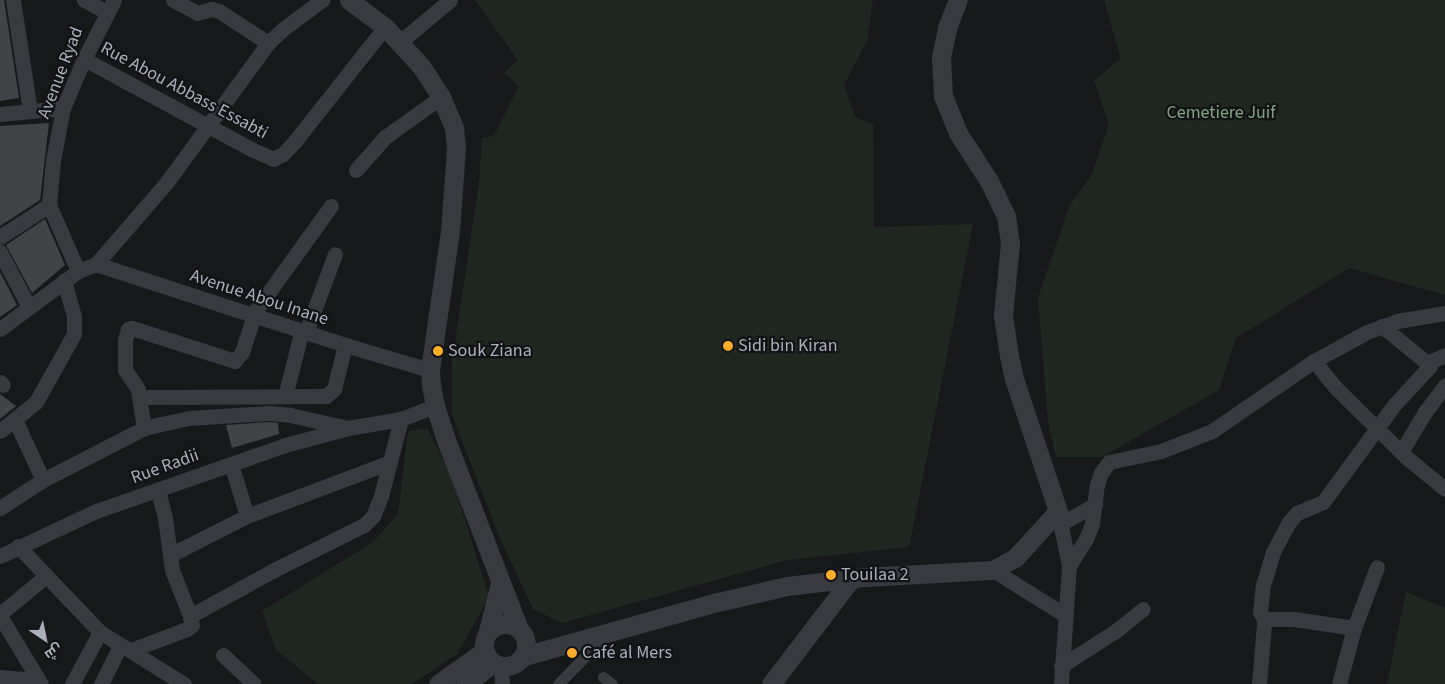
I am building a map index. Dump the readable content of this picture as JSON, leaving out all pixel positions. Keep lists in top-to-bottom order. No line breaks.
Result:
{"streets":{"street":["Avenue Ryad","Rue Abou Abbass Essabti","Avenue Abou Inane","Rue Radii"]},"crossings":[["Avenue Ryad","Rue Abou Abbass Essabti"]],"parks":["Cemetiere Juif"],"places":["Sidi bin Kiran","Souk Ziana","Touilaa 2","Café al Mers"],"north":"bottom right"}
